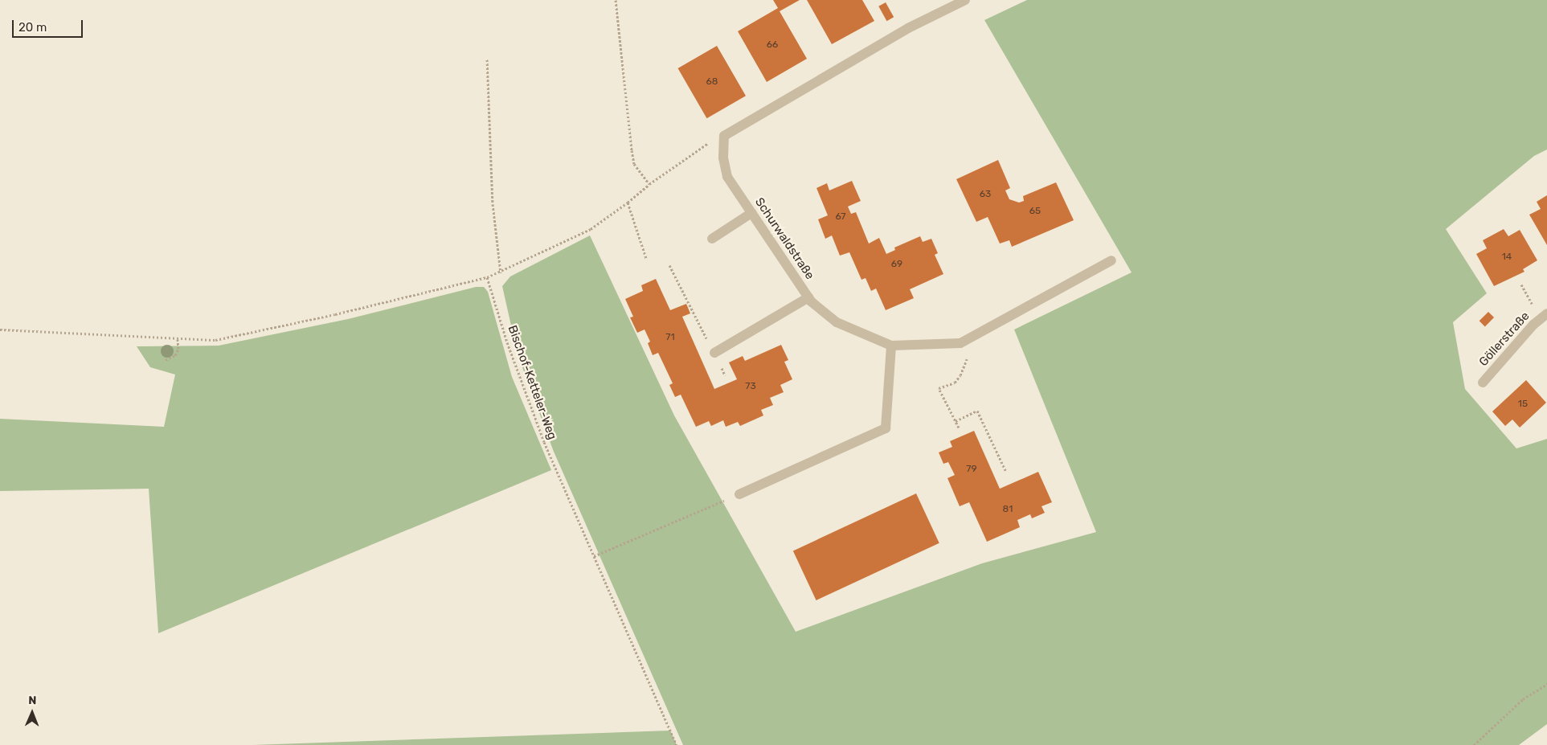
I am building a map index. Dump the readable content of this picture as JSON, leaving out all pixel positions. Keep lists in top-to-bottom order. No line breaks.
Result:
{"streets":{"street":["Schurwaldstraße","Göllerstraße"],"path":["Bischof-Ketteler-Weg"]},"house_numbers":["66","68","63","65","67","14","69","71","73","15","79","81"],"scale_bar":"20 m","north":"top"}
